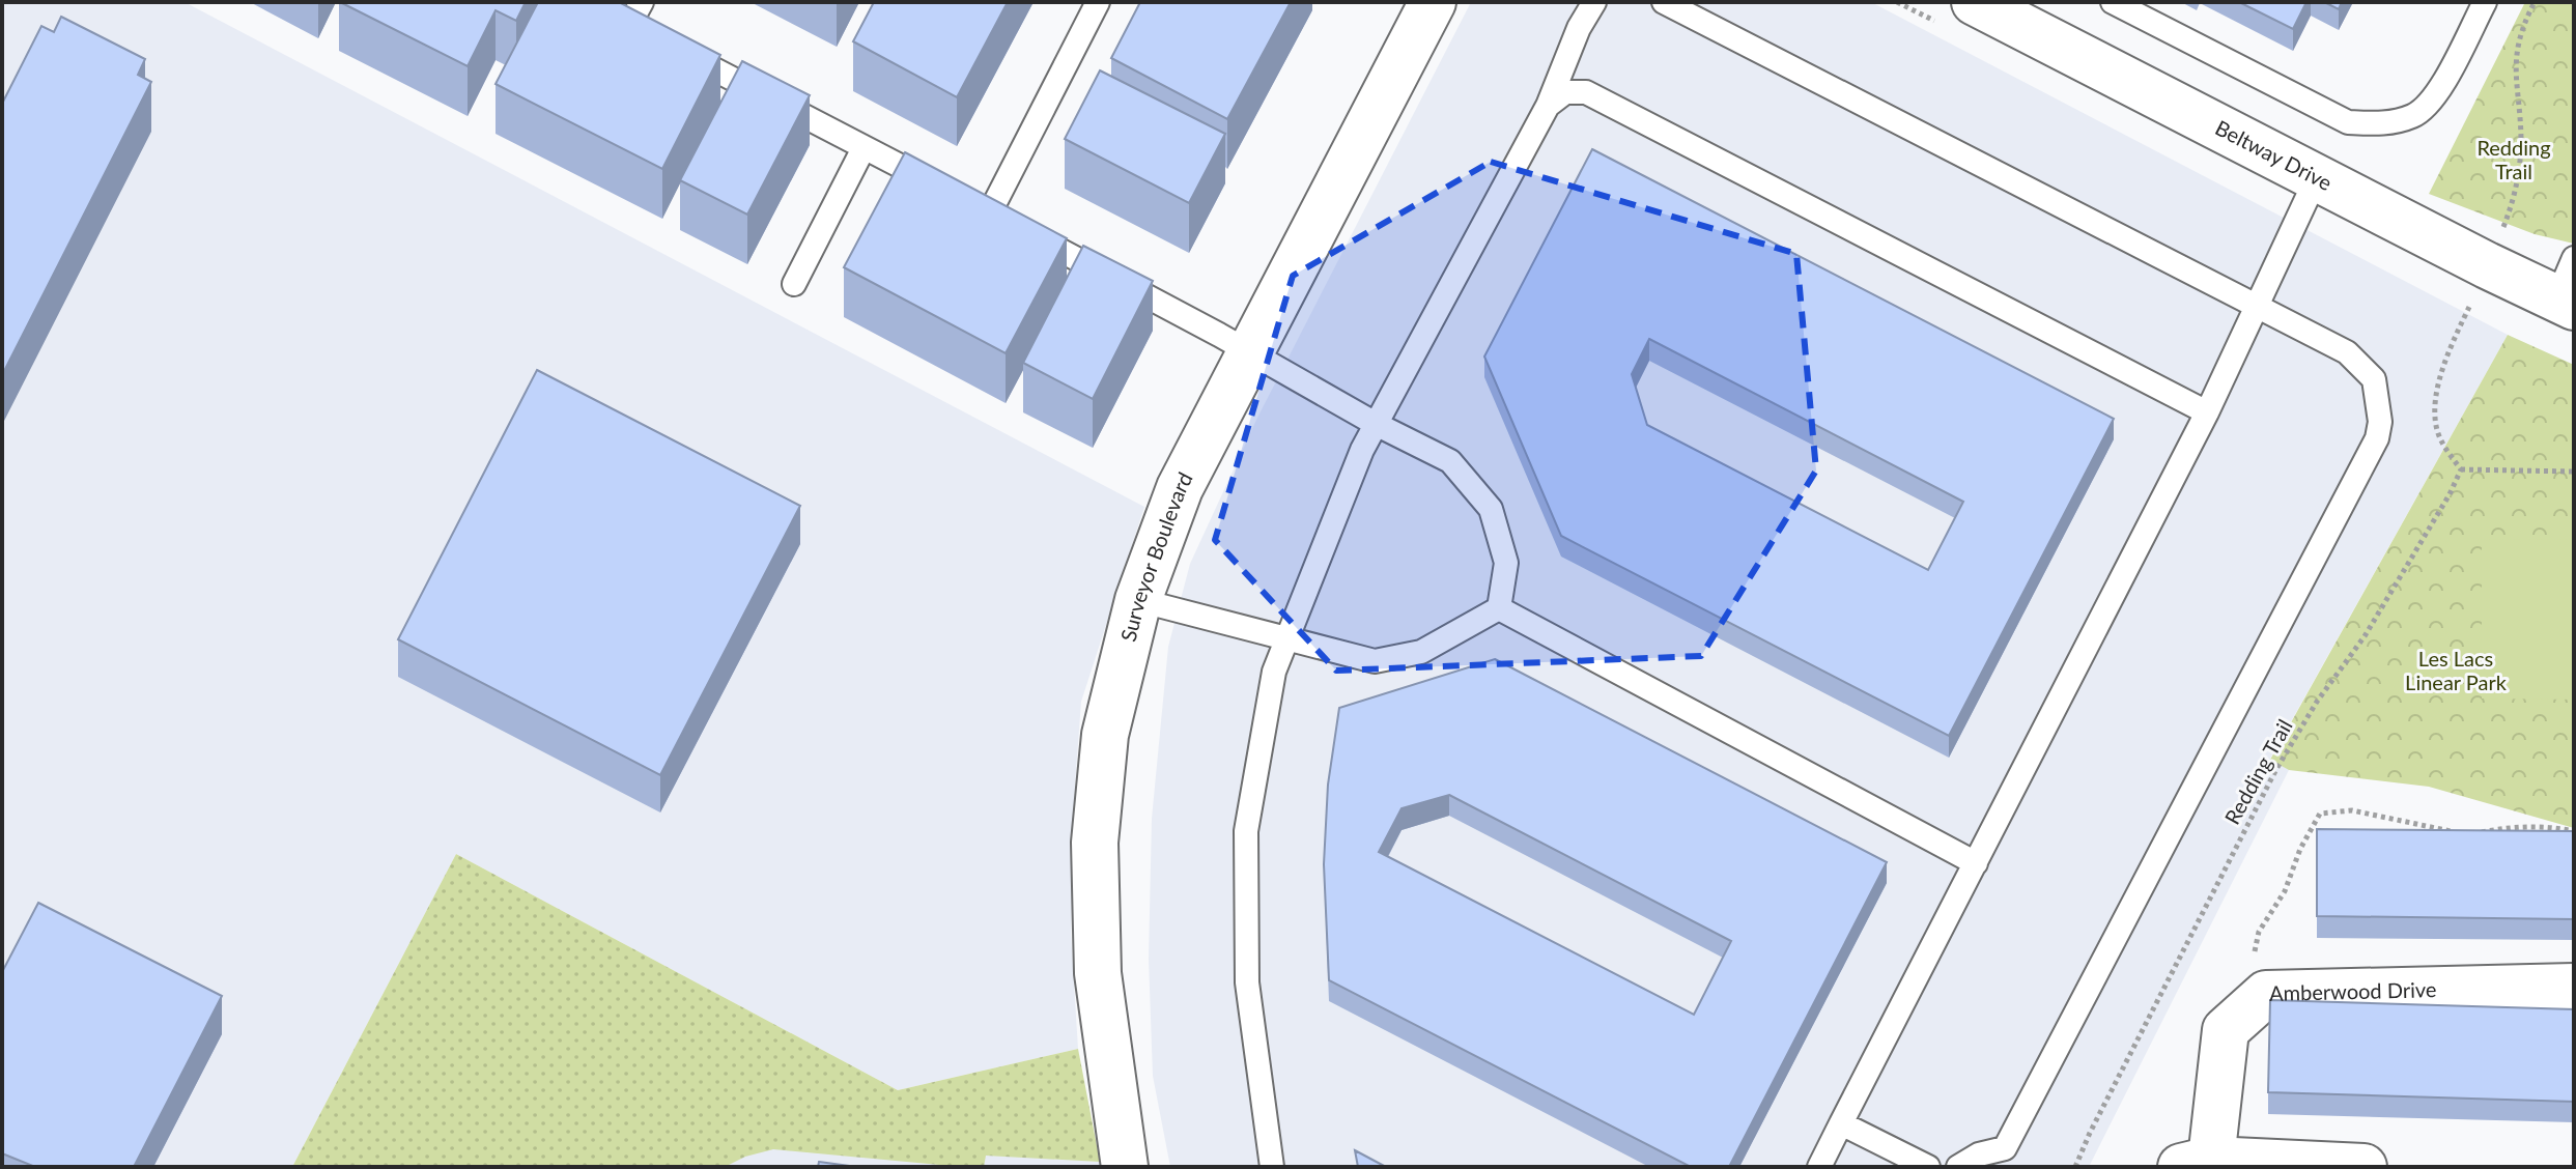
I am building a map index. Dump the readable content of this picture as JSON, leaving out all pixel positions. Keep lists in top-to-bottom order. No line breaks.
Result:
{"streets":{"street":["Beltway Drive","Surveyor Boulevard","Amberwood Drive"],"path":["Redding Trail"]},"parks":["Redding Trail","Les Lacs Linear Park"]}
